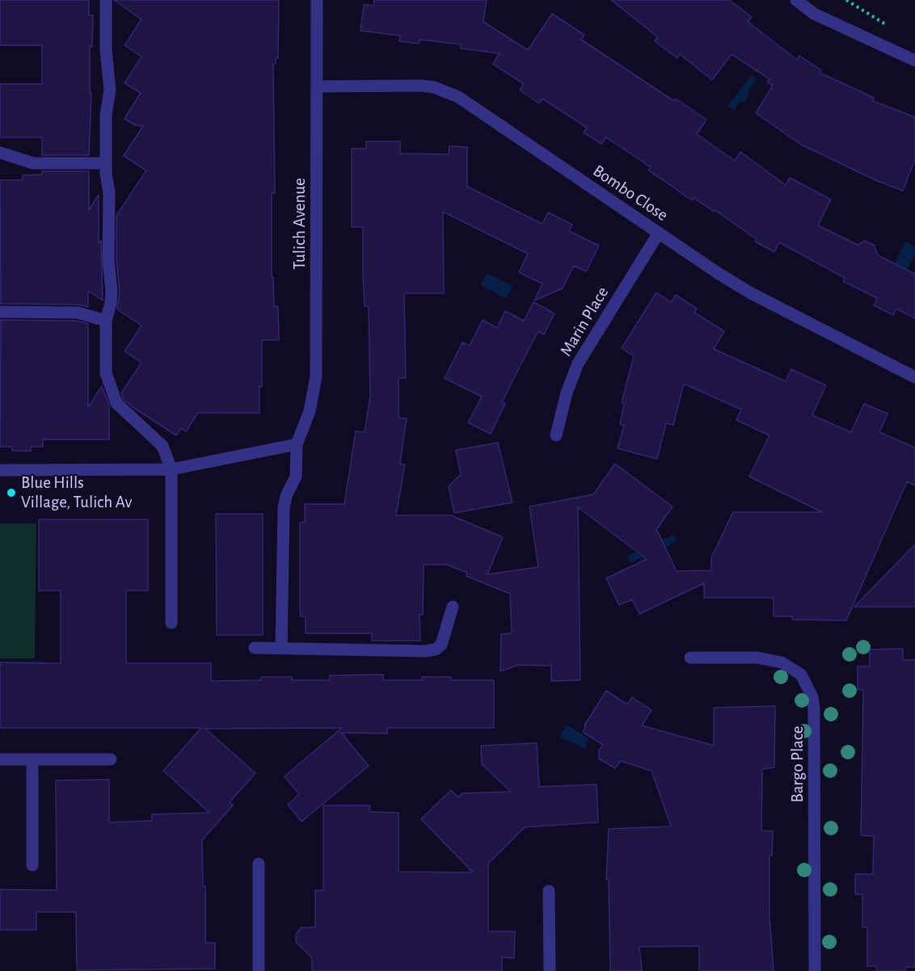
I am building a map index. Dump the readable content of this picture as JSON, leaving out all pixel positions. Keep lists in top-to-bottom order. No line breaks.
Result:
{"streets":{"street":["Bombo Close","Tulich Avenue","Marin Place","Bargo Place"]},"crossings":[["Bombo Close","Tulich Avenue"],["Bombo Close","Marin Place"]],"places":["Blue Hills Village, Tulich Av"]}
